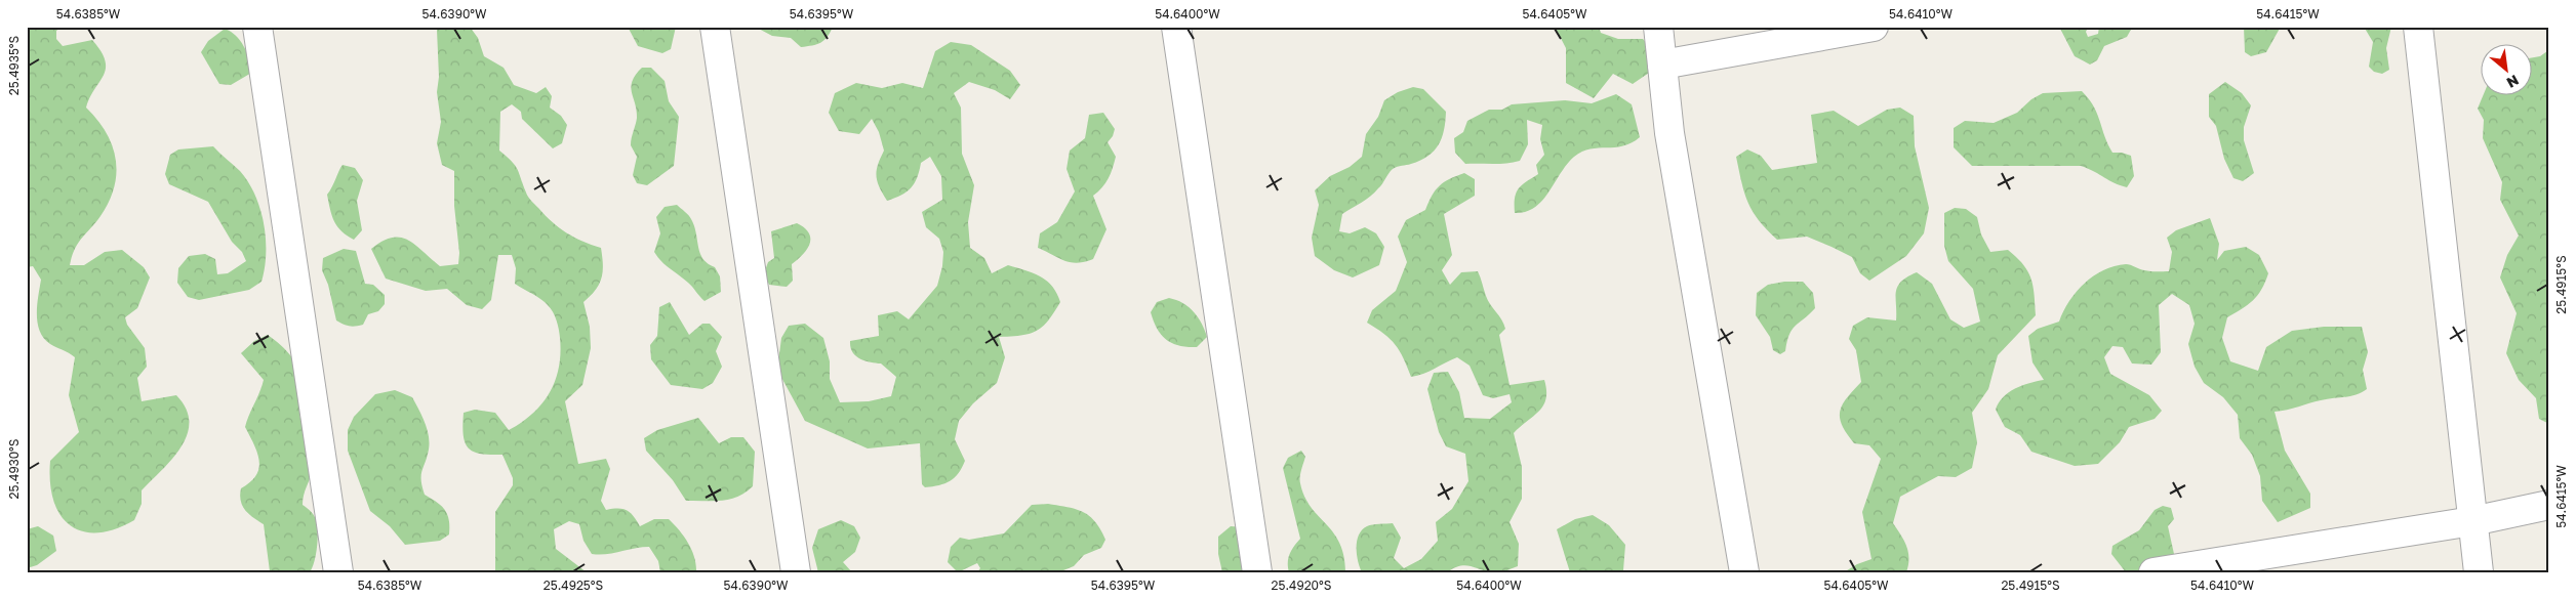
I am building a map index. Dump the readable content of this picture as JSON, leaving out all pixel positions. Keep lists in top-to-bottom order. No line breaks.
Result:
{"north":"bottom right","coordinates":["54.6385°W","54.6390°W","54.6395°W","54.6400°W","54.6405°W","54.6410°W","54.6415°W","25.4935°S","25.4915°S","25.4930°S","25.4925°S","25.4920°S"]}
